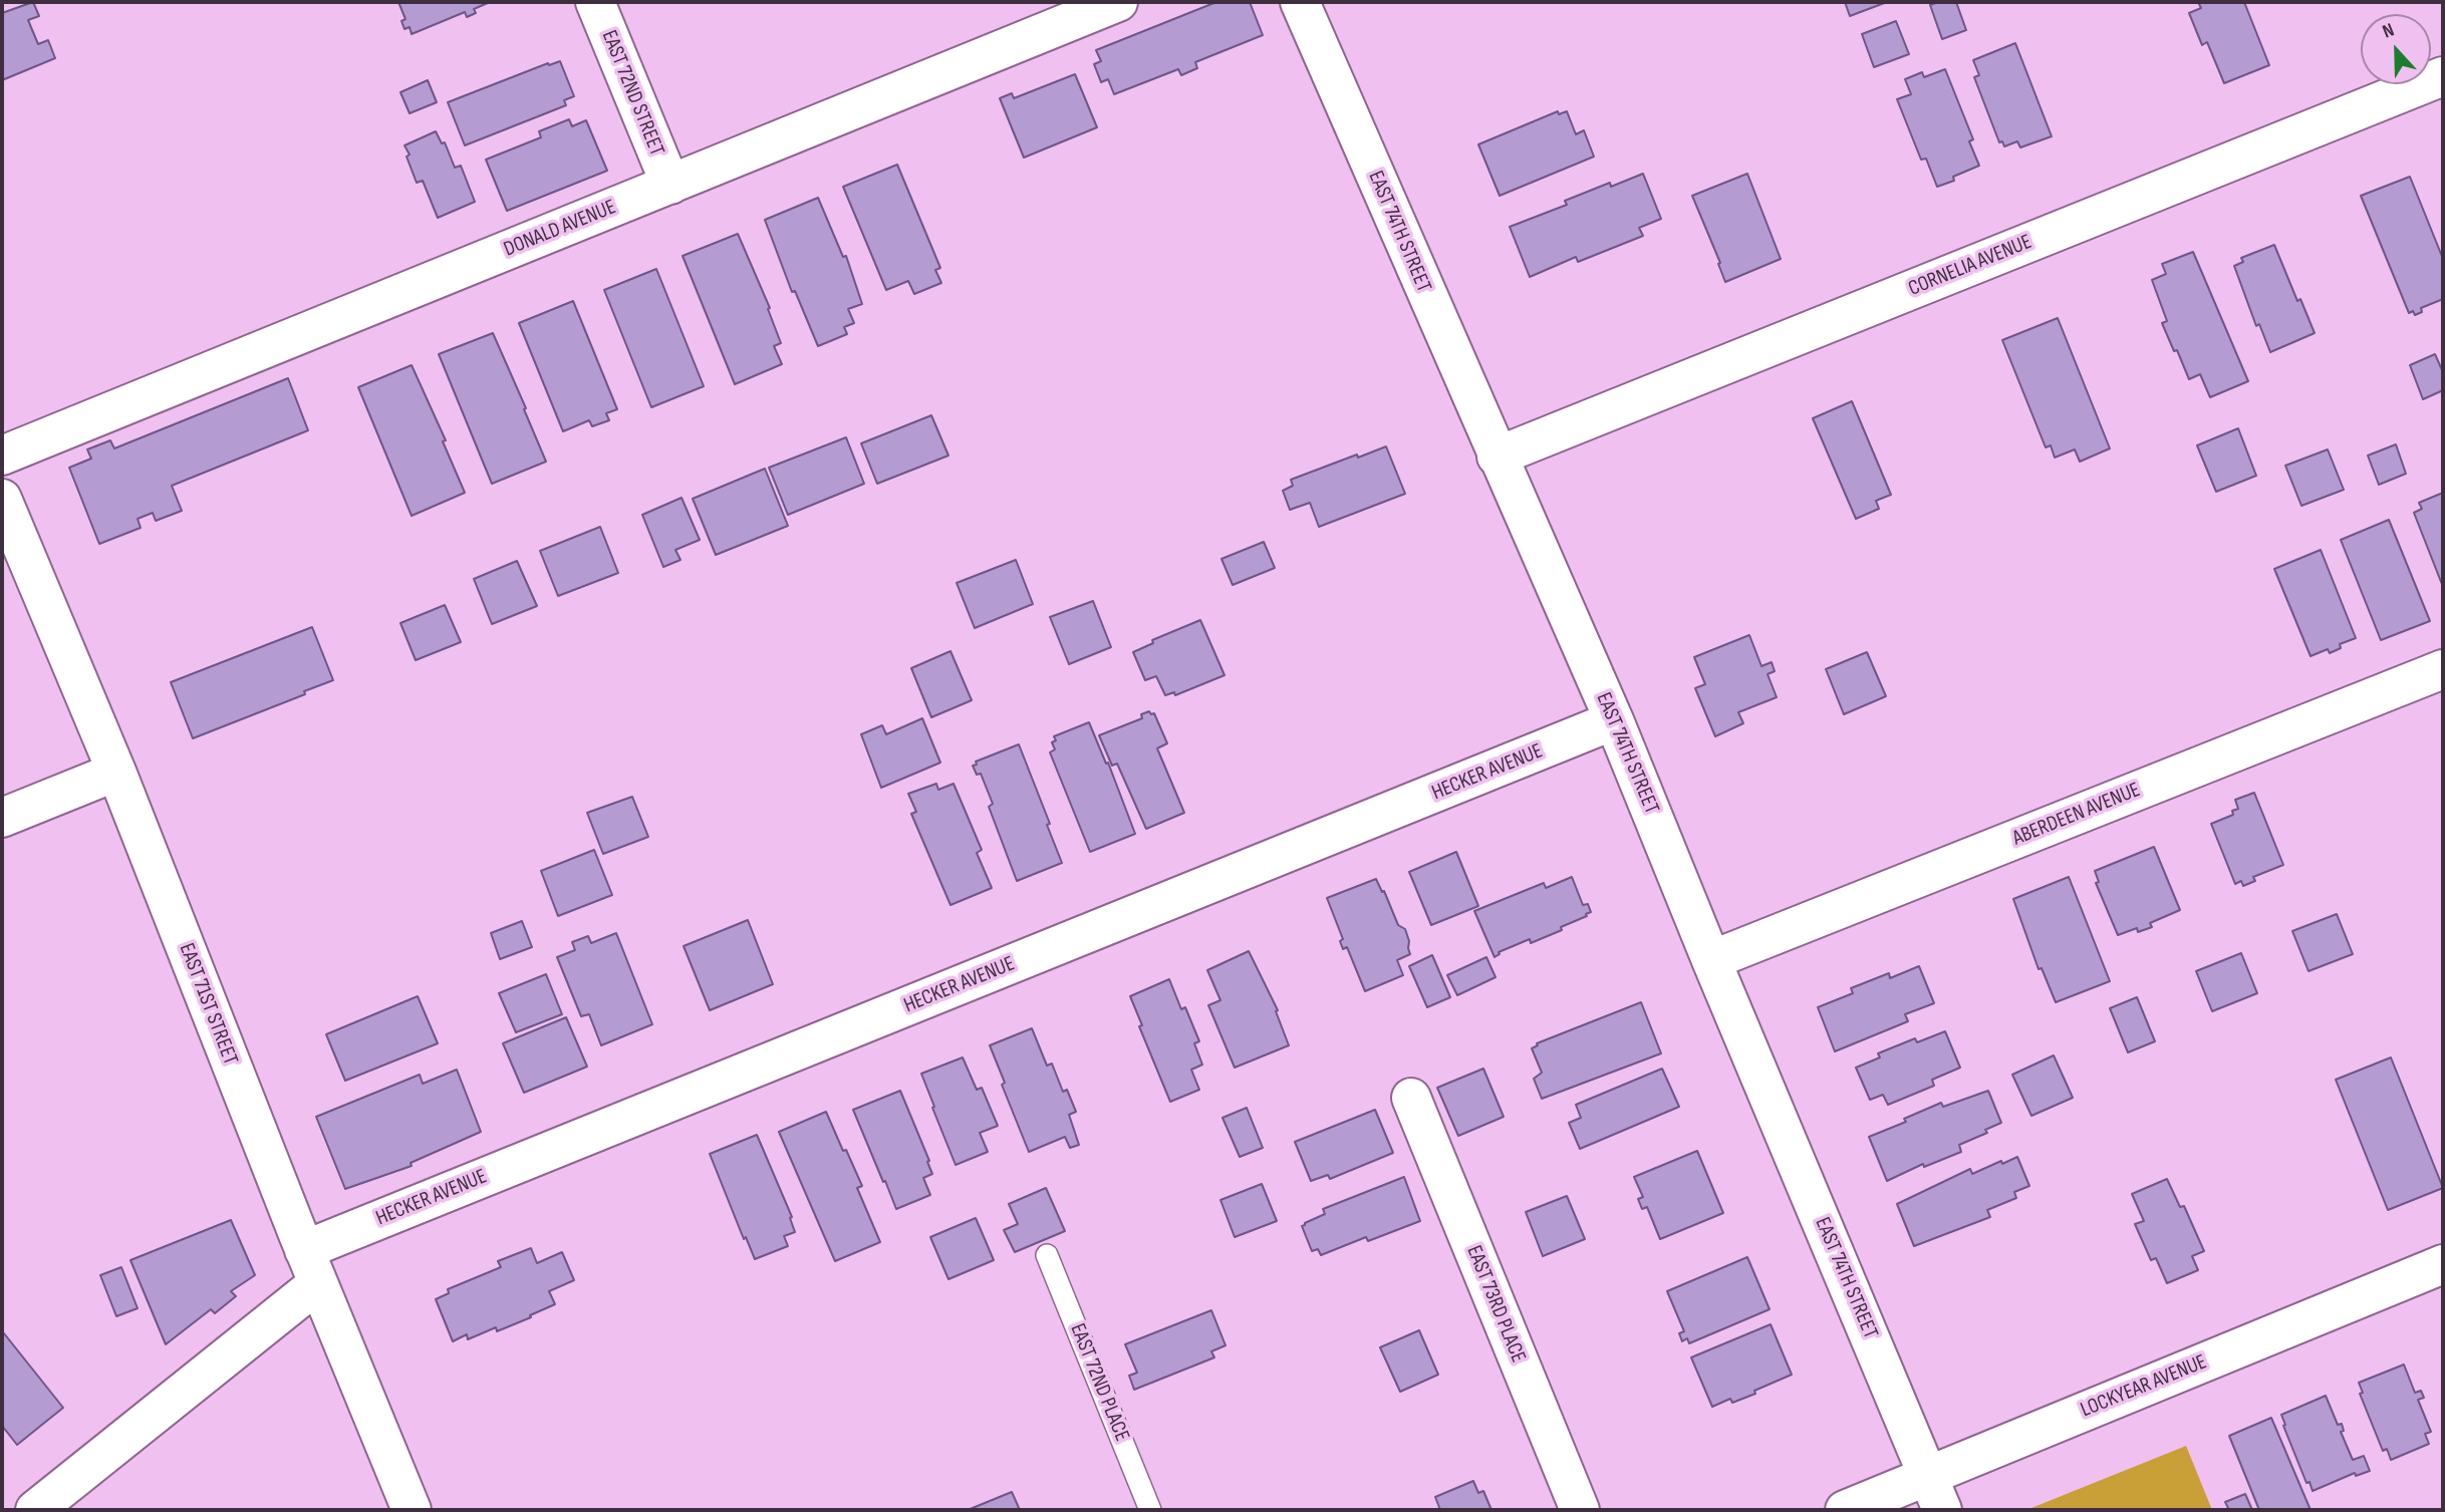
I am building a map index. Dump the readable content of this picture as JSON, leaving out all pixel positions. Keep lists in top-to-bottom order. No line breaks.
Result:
{"streets":{"street":["EAST 72ND STREET","DONALD AVENUE","EAST 74TH STREET","CORNELIA AVENUE","HECKER AVENUE","ABERDEEN AVENUE","EAST 71ST STREET","EAST 73RD PLACE","LOCKYEAR AVENUE"],"lane":["EAST 72ND PLACE"]},"crossings":[["EAST 72ND STREET","DONALD AVENUE"],["EAST 74TH STREET","CORNELIA AVENUE"],["EAST 74TH STREET","HECKER AVENUE"],["EAST 74TH STREET","ABERDEEN AVENUE"],["EAST 74TH STREET","LOCKYEAR AVENUE"],["HECKER AVENUE","EAST 71ST STREET"]],"north":"top"}
